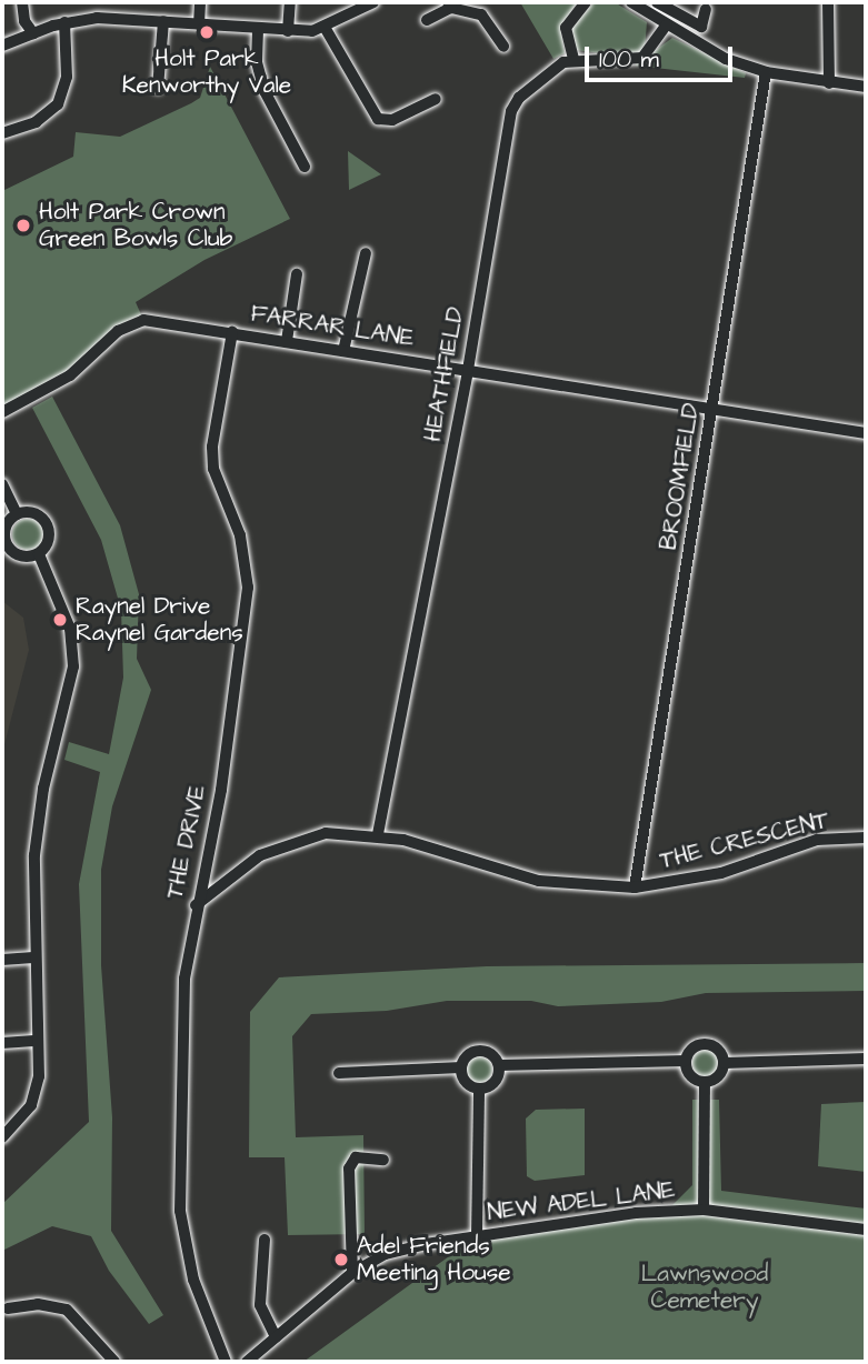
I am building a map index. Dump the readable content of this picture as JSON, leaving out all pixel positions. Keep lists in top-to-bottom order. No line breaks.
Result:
{"streets":{"street":["FARRAR LANE","HEATHFIELD","BROOMFIELD","THE CRESCENT","THE DRIVE","NEW ADEL LANE"]},"crossings":[["FARRAR LANE","HEATHFIELD"],["FARRAR LANE","BROOMFIELD"],["FARRAR LANE","THE DRIVE"],["HEATHFIELD","THE CRESCENT"],["BROOMFIELD","THE CRESCENT"],["THE CRESCENT","THE DRIVE"]],"parks":["Lawnswood Cemetery"],"places":["Holt Park Kenworthy Vale","Holt Park Crown Green Bowls Club","Raynel Drive Raynel Gardens","Adel Friends Meeting House"],"scale_bar":"100 m"}
